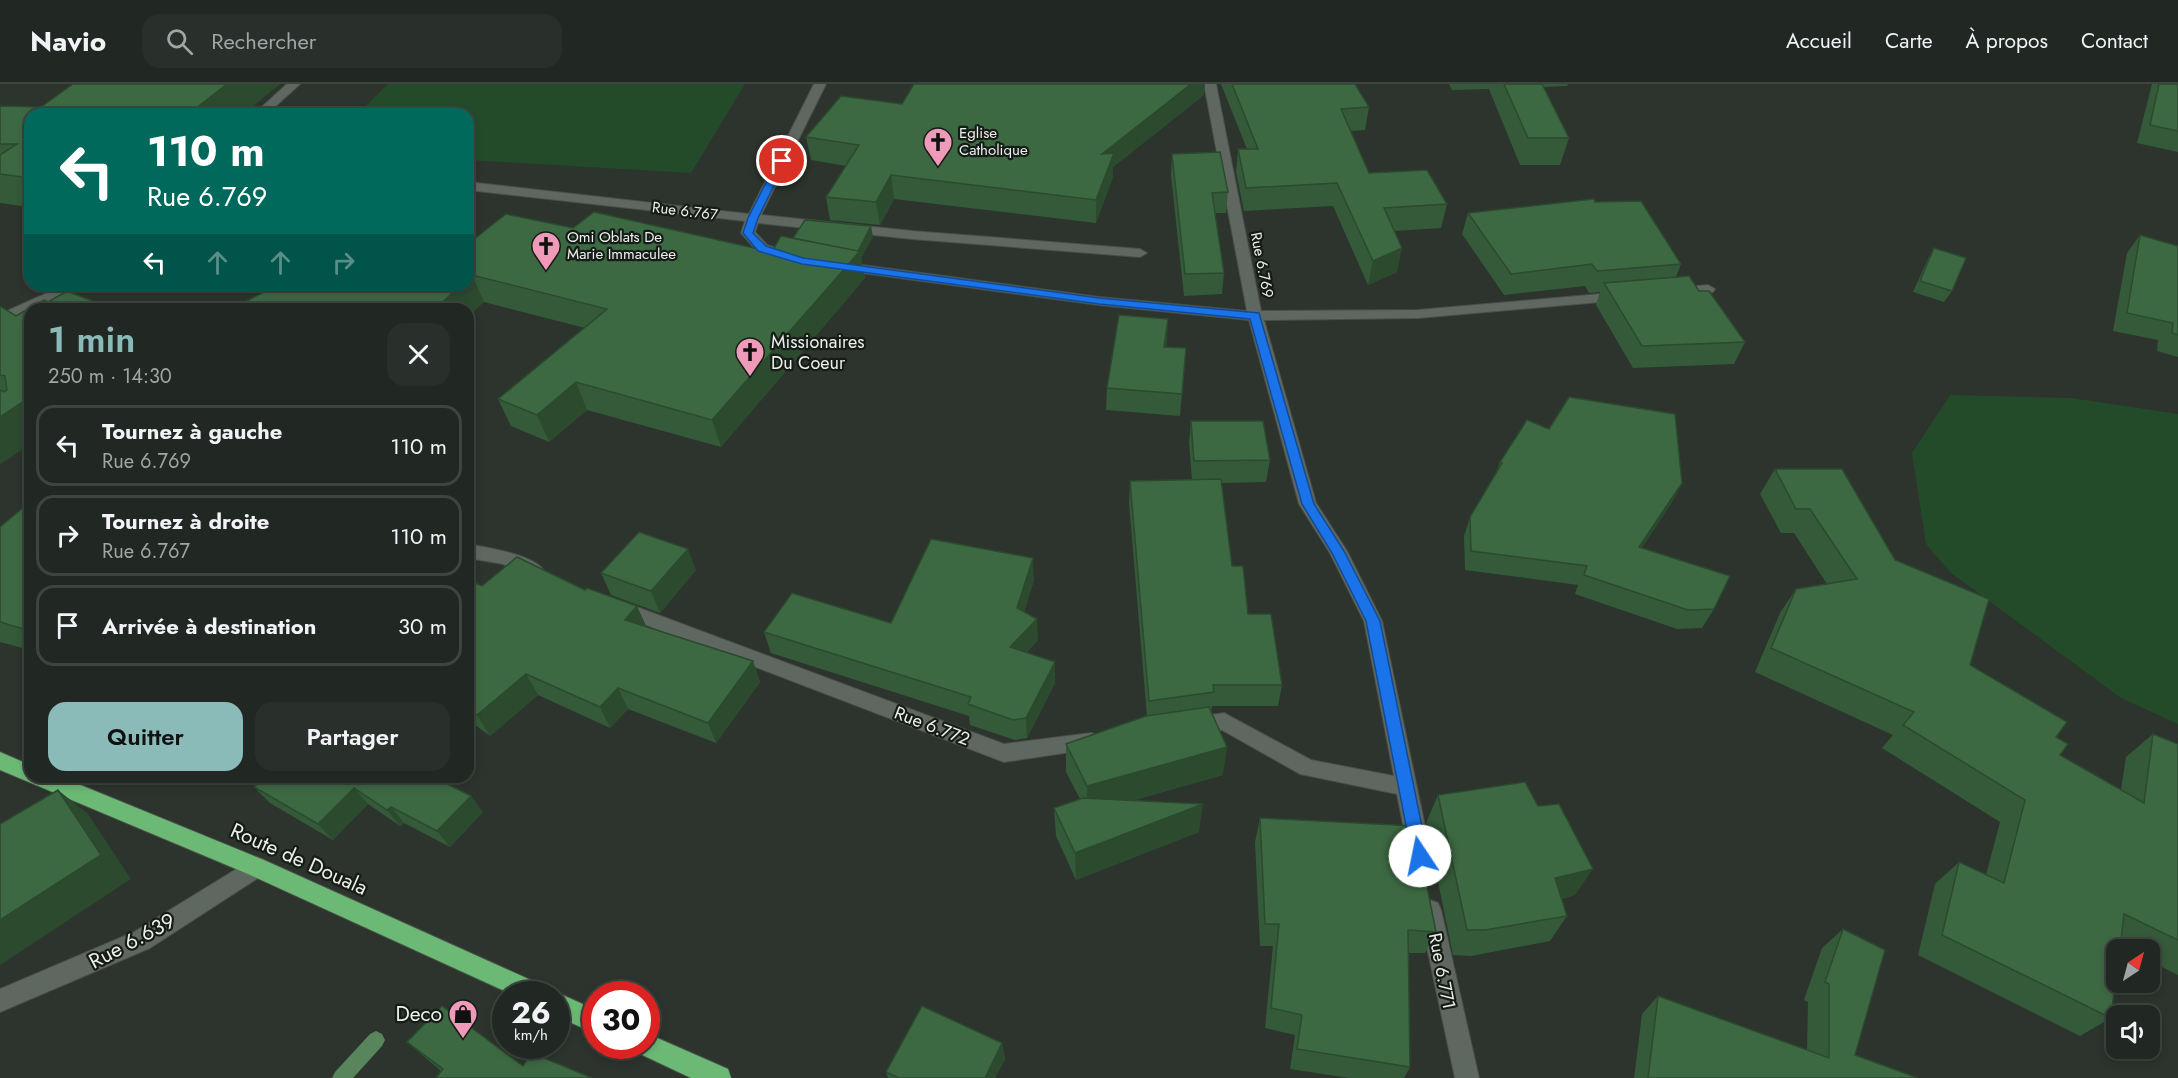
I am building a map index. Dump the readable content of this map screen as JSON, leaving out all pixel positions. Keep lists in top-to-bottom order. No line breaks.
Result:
{"streets":{"highway":["Route de Douala"],"street":["Rue 6.767","Rue 6.769","Rue 6.772","Rue 6.639","Rue 6.771"]},"crossings":[["Rue 6.767","Rue 6.769"],["Route de Douala","Rue 6.639"]],"places":{"church":["Eglise Catholique","Omi Oblats De Marie Immaculee","Missionaires Du Coeur"],"shop":["Deco"]},"north":"top right","page":{"header":"Navio","search":"Rechercher","nav":["Accueil","Carte","À propos","Contact"],"turn":["110 m","Rue 6.769"],"heading":["1 min","250 m · 14:30"],"list":[{"name":"Tournez à gauche","note":"Rue 6.769","value":"110 m"},{"name":"Tournez à droite","note":"Rue 6.767","value":"110 m"},{"name":"Arrivée à destination","value":"30 m"}],"buttons":["Quitter","Partager"],"speed":"26 km/h","limit":"30"}}
